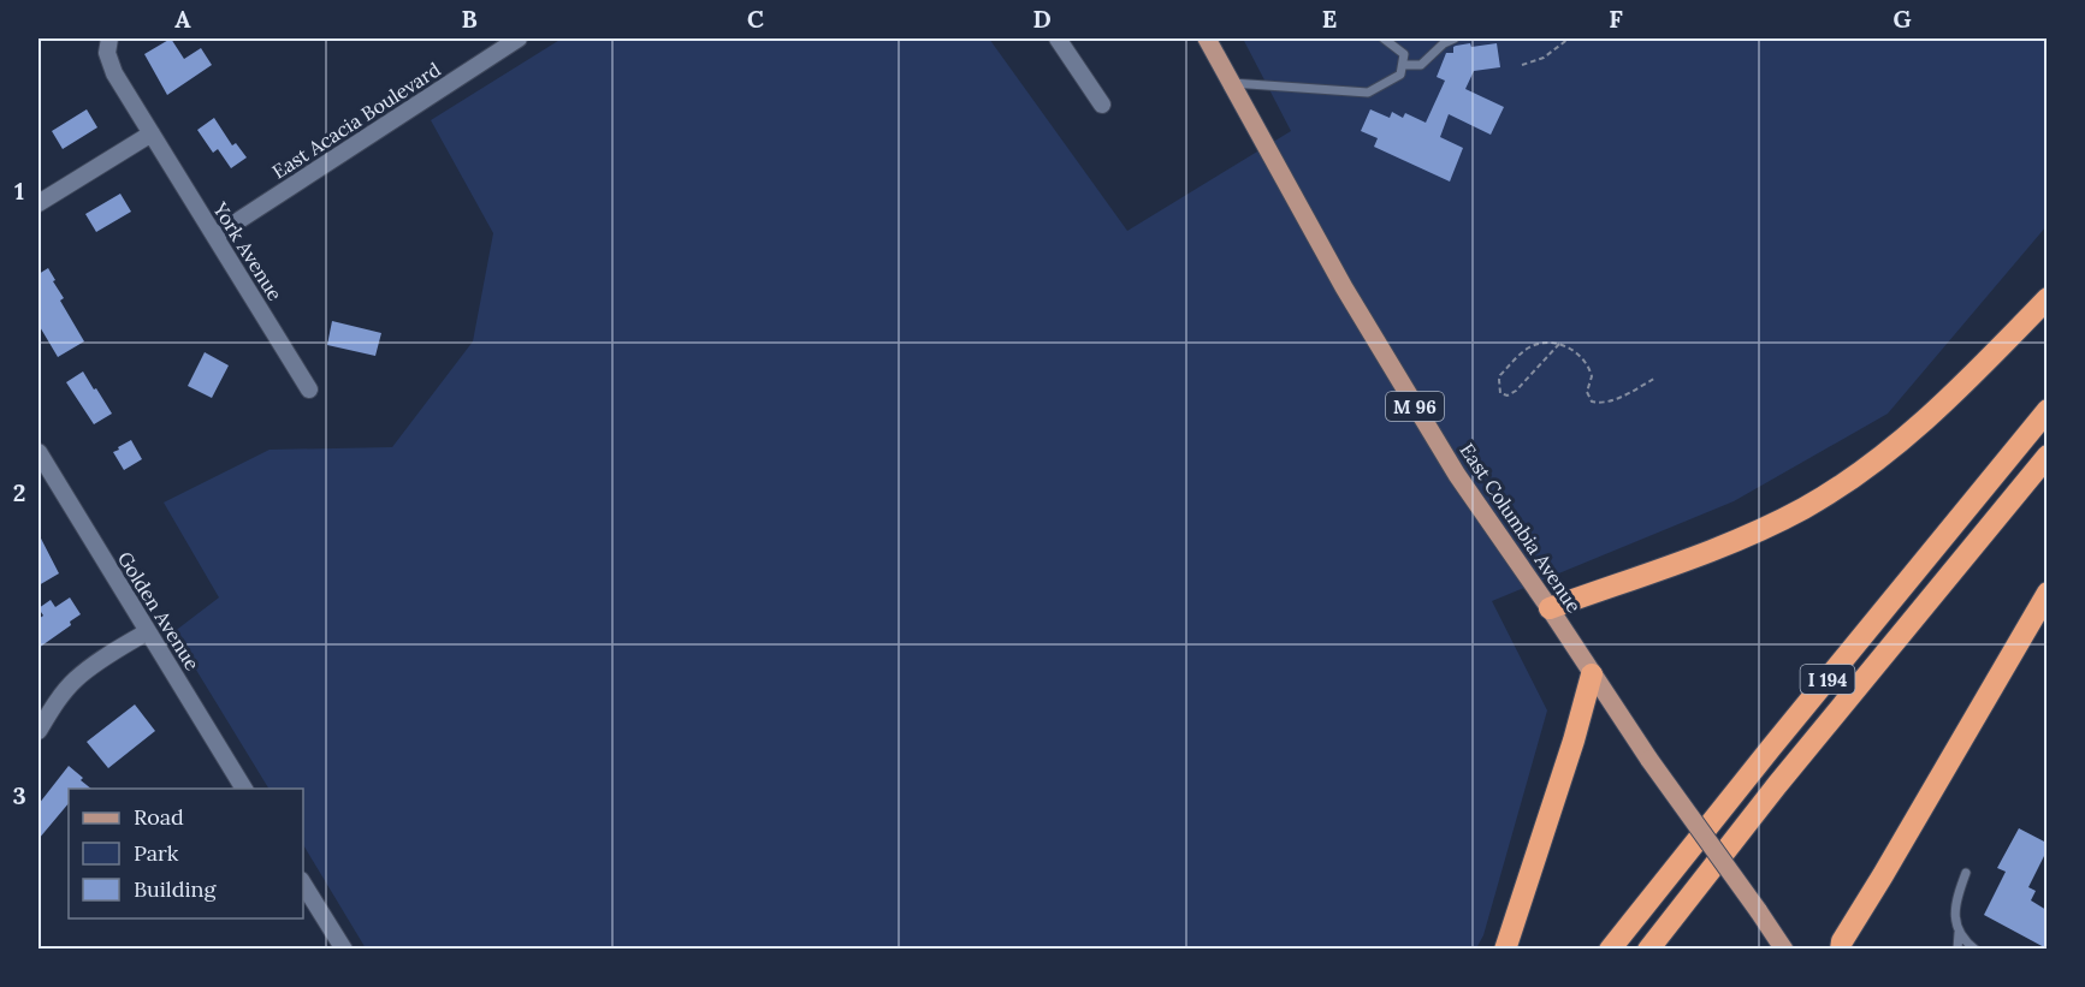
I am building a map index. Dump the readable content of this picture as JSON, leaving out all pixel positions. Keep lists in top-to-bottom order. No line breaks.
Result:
{"streets":{"highway":["I 194"],"main road":["M 96","East Columbia Avenue"],"street":["East Acacia Boulevard","York Avenue","Golden Avenue"]},"crossings":[["East Acacia Boulevard","York Avenue"]],"legend":["Road","Park","Building"],"grid":{"columns":["A","B","C","D","E","F","G"],"rows":["1","2","3"]}}
